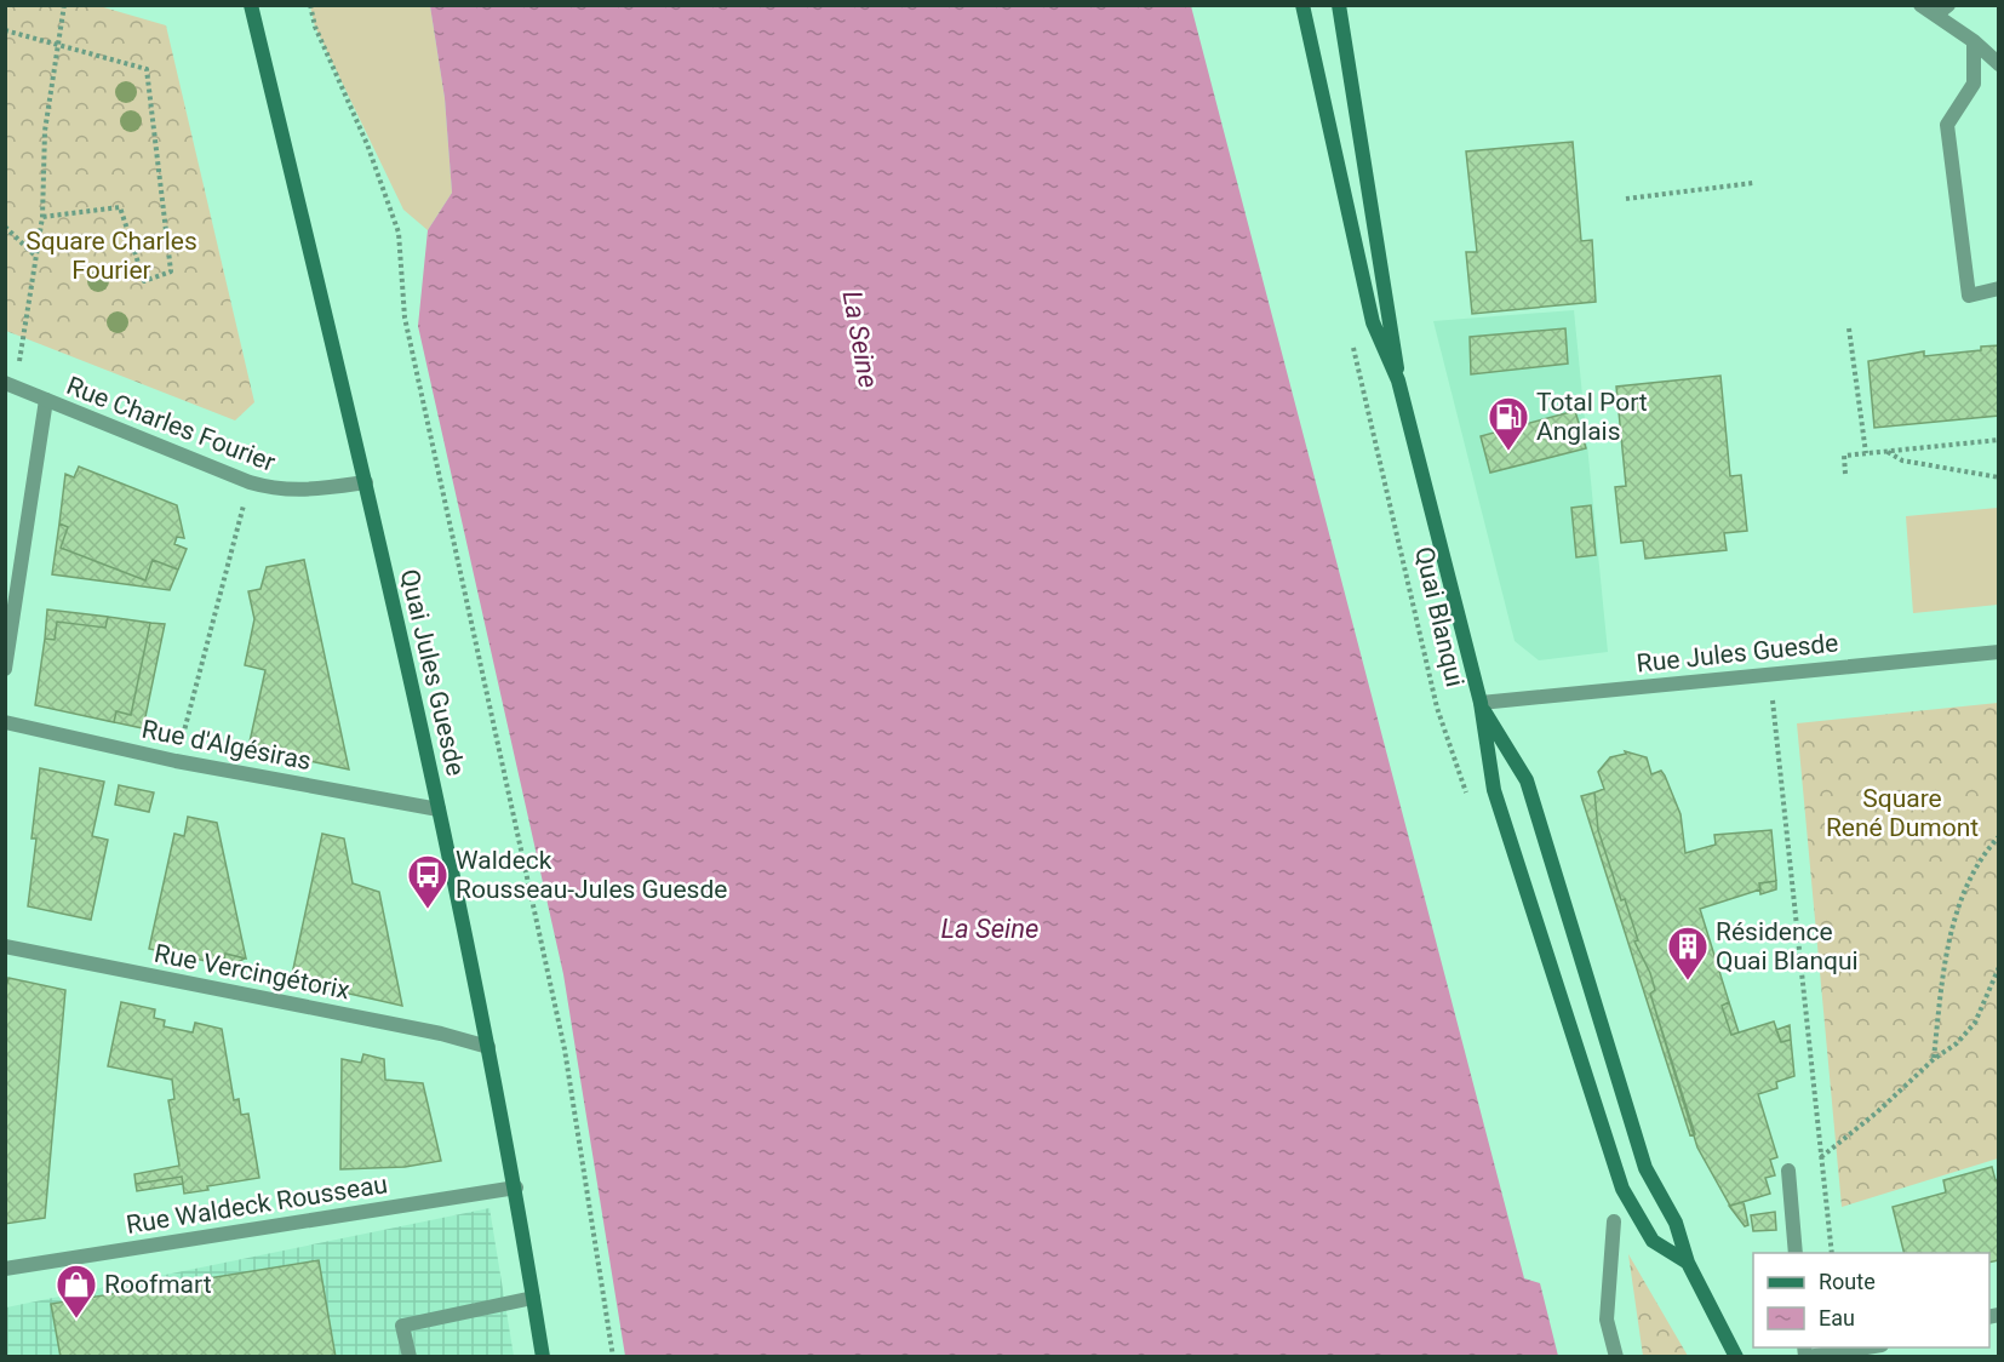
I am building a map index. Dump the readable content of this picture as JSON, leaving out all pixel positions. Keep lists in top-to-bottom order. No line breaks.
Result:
{"streets":{"main road":["Quai Blanqui","Quai Jules Guesde"],"street":["Rue Charles Fourier","Rue Jules Guesde","Rue d'Algésiras","Rue Vercingétorix","Rue Waldeck Rousseau"]},"crossings":[["Rue Charles Fourier","Quai Jules Guesde"],["Quai Blanqui","Rue Jules Guesde"],["Quai Jules Guesde","Rue d'Algésiras"],["Quai Jules Guesde","Rue Vercingétorix"],["Quai Jules Guesde","Rue Waldeck Rousseau"]],"water":["La Seine"],"parks":["Square Charles Fourier","Square René Dumont"],"places":{"fuel station":["Total Port Anglais"],"bus stop":["Waldeck Rousseau-Jules Guesde"],"building":["Résidence Quai Blanqui"],"shop":["Roofmart"]},"legend":["Route","Eau"]}
